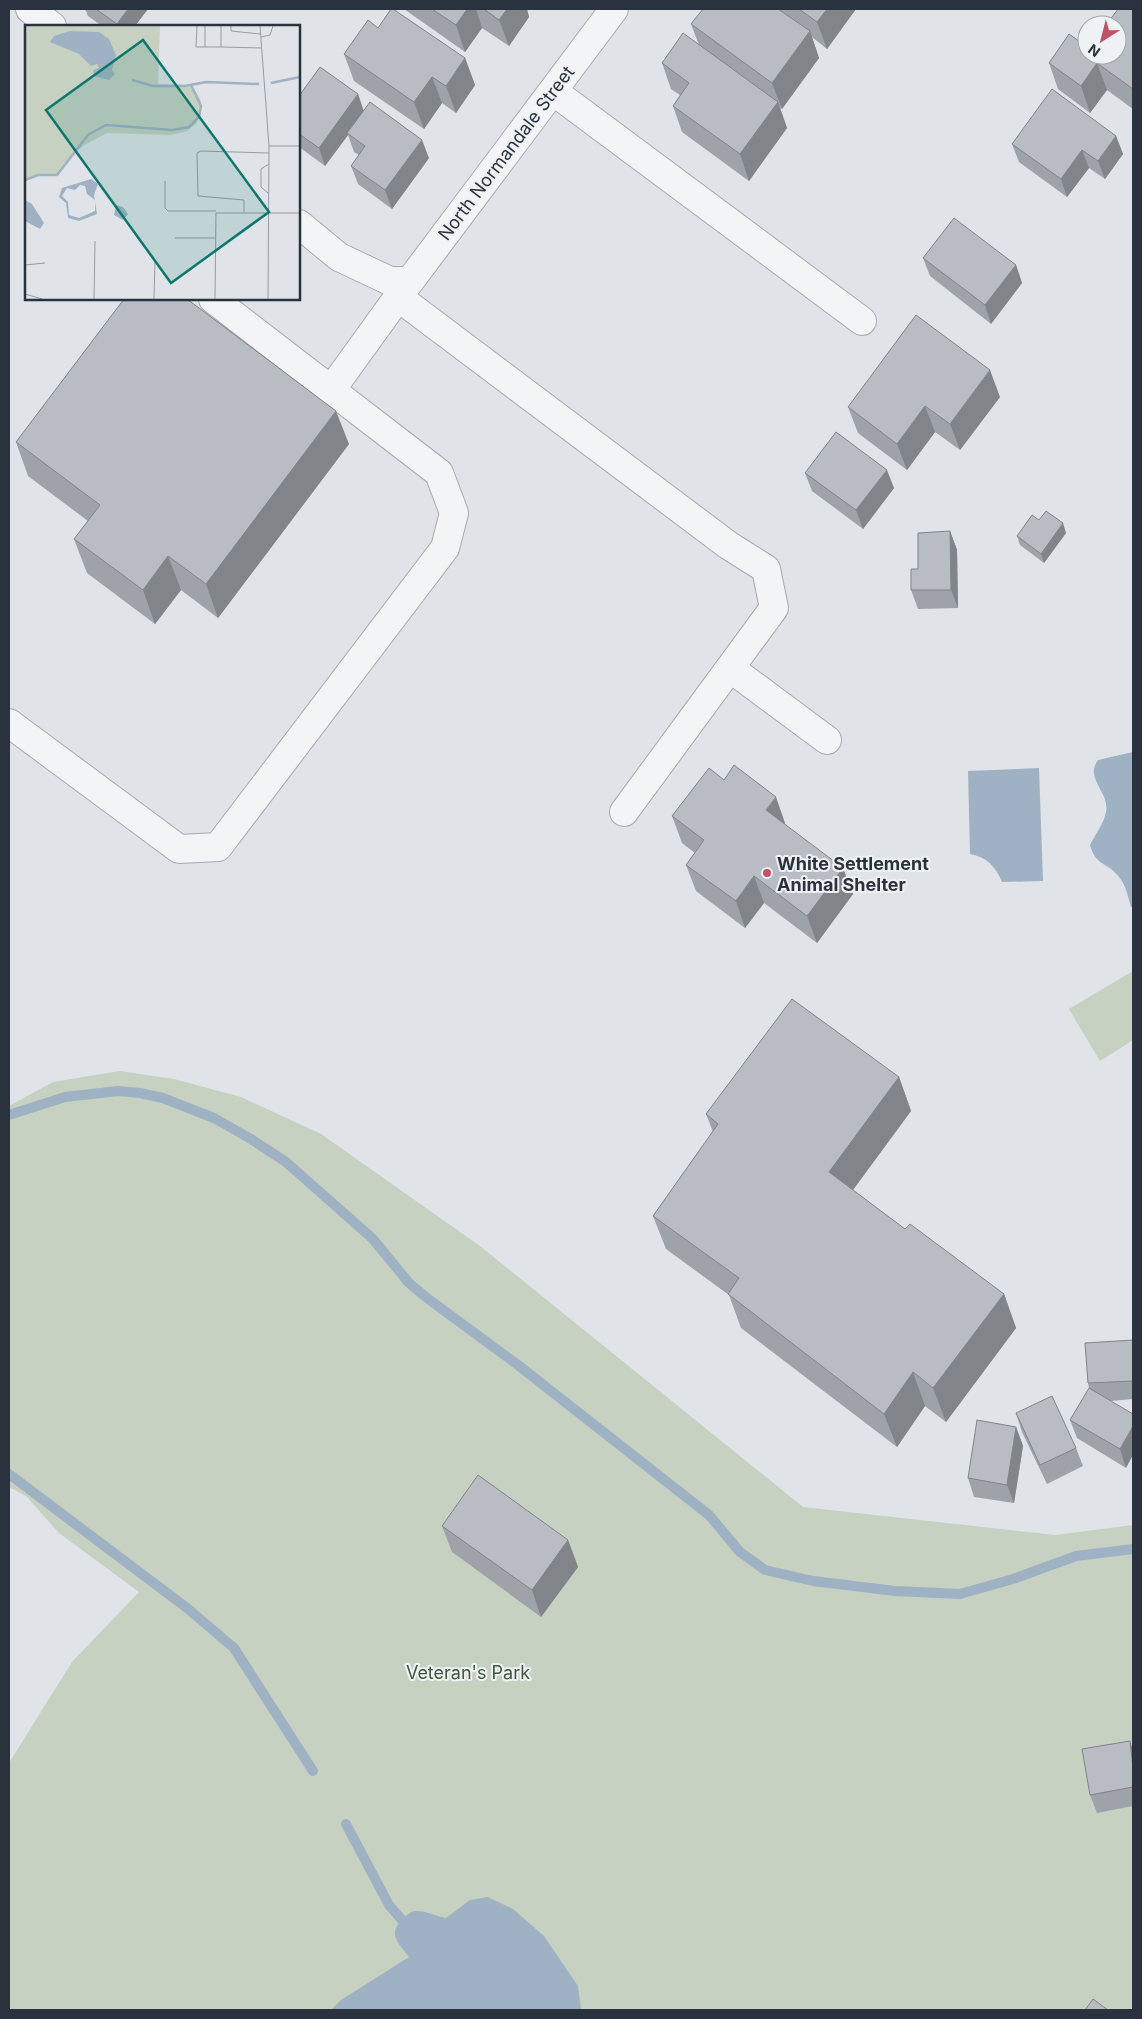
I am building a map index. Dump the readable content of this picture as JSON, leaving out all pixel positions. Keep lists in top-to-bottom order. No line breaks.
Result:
{"streets":{"street":["North Normandale Street"]},"parks":["Veteran's Park"],"places":["White Settlement Animal Shelter"],"north":"bottom left"}
